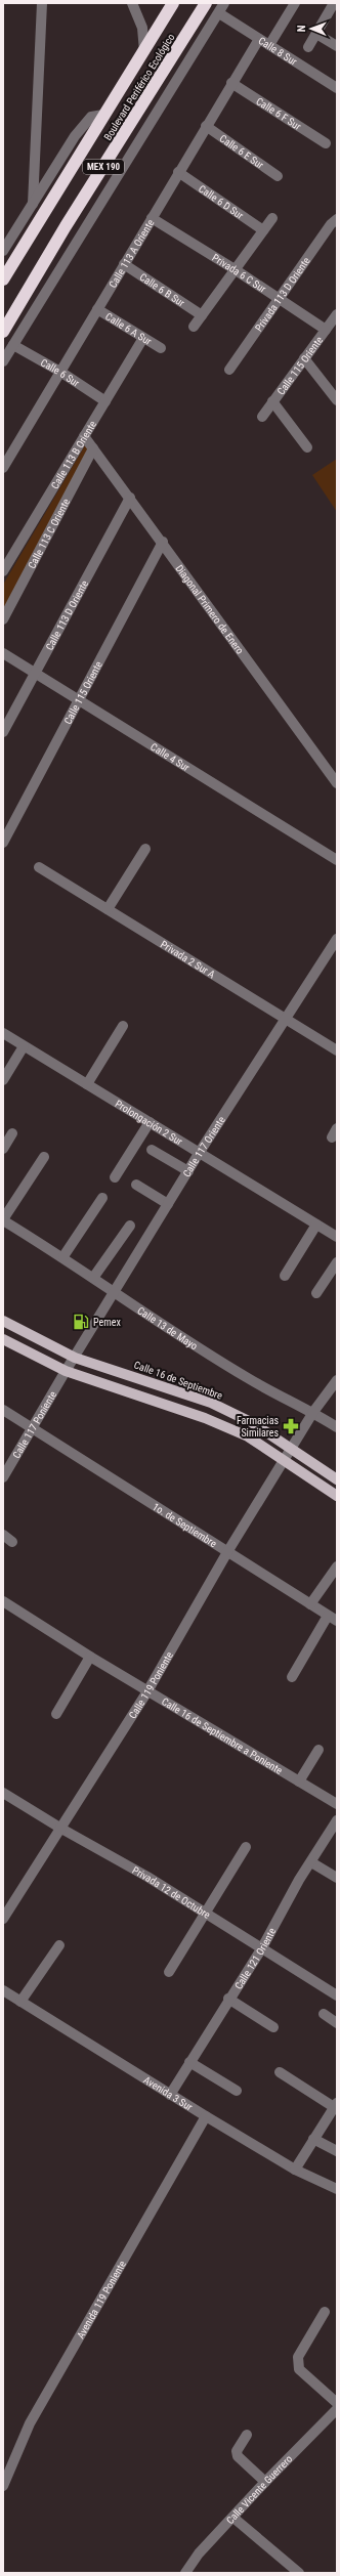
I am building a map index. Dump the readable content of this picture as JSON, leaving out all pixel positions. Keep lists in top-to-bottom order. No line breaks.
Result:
{"streets":{"highway":["Boulevard Periférico Ecológico","MEX 190"],"main road":["Calle 16 de Septiembre"],"street":["Calle 8 Sur","Calle 6 F Sur","Calle 6 E Sur","Calle 6 D Sur","Calle 113 A Oriente","Privada 6 C Sur","Calle 6 B Sur","Privada 113 D Oriente","Calle 6 A Sur","Calle 115 Oriente","Calle 6 Sur","Calle 113 B Oriente","Calle 113 C Oriente","Diagonal Primero de Enero","Calle 113 D Oriente","Calle 4 Sur","Privada 2 Sur A","Prolongación 2 Sur","Calle 117 Oriente","Calle 13 de Mayo","Calle 117 Poniente","1o. de Septiembre","Calle 119 Poniente","Calle 16 de Septiembre a Poniente","Privada 12 de Octubre","Calle 121 Oriente","Avenida 3 Sur","Avenida 119 Poniente","Calle Vicente Guerrero"]},"crossings":[["Calle 8 Sur","Calle 113 A Oriente"],["Calle 6 F Sur","Calle 113 A Oriente"],["Calle 6 E Sur","Calle 113 A Oriente"],["Calle 6 D Sur","Calle 113 A Oriente"],["Calle 113 A Oriente","Privada 6 C Sur"],["Calle 113 A Oriente","Calle 6 B Sur"],["Calle 113 A Oriente","Calle 6 A Sur"],["Calle 113 A Oriente","Calle 6 Sur"],["Privada 6 C Sur","Privada 113 D Oriente"],["Privada 6 C Sur","Calle 115 Oriente"],["Calle 6 A Sur","Calle 113 B Oriente"],["Calle 115 Oriente","Diagonal Primero de Enero"],["Calle 115 Oriente","Calle 4 Sur"],["Calle 6 Sur","Calle 113 B Oriente"],["Calle 113 B Oriente","Diagonal Primero de Enero"],["Calle 113 C Oriente","Diagonal Primero de Enero"],["Diagonal Primero de Enero","Calle 113 D Oriente"],["Calle 113 D Oriente","Calle 4 Sur"],["Privada 2 Sur A","Calle 117 Oriente"],["Prolongación 2 Sur","Calle 117 Oriente"],["Calle 117 Oriente","Calle 13 de Mayo"],["Calle 117 Oriente","Calle 16 de Septiembre"],["Calle 117 Oriente","Calle 117 Poniente"],["Calle 13 de Mayo","Calle 119 Poniente"],["Calle 16 de Septiembre","Calle 117 Poniente"],["Calle 16 de Septiembre","Calle 119 Poniente"],["Calle 117 Poniente","1o. de Septiembre"],["1o. de Septiembre","Calle 119 Poniente"],["Calle 119 Poniente","Calle 16 de Septiembre a Poniente"],["Calle 119 Poniente","Privada 12 de Octubre"],["Privada 12 de Octubre","Calle 121 Oriente"],["Calle 121 Oriente","Avenida 3 Sur"],["Avenida 3 Sur","Avenida 119 Poniente"]],"places":{"fuel station":["Pemex"],"pharmacy":["Farmacias Similares"]},"north":"left"}
